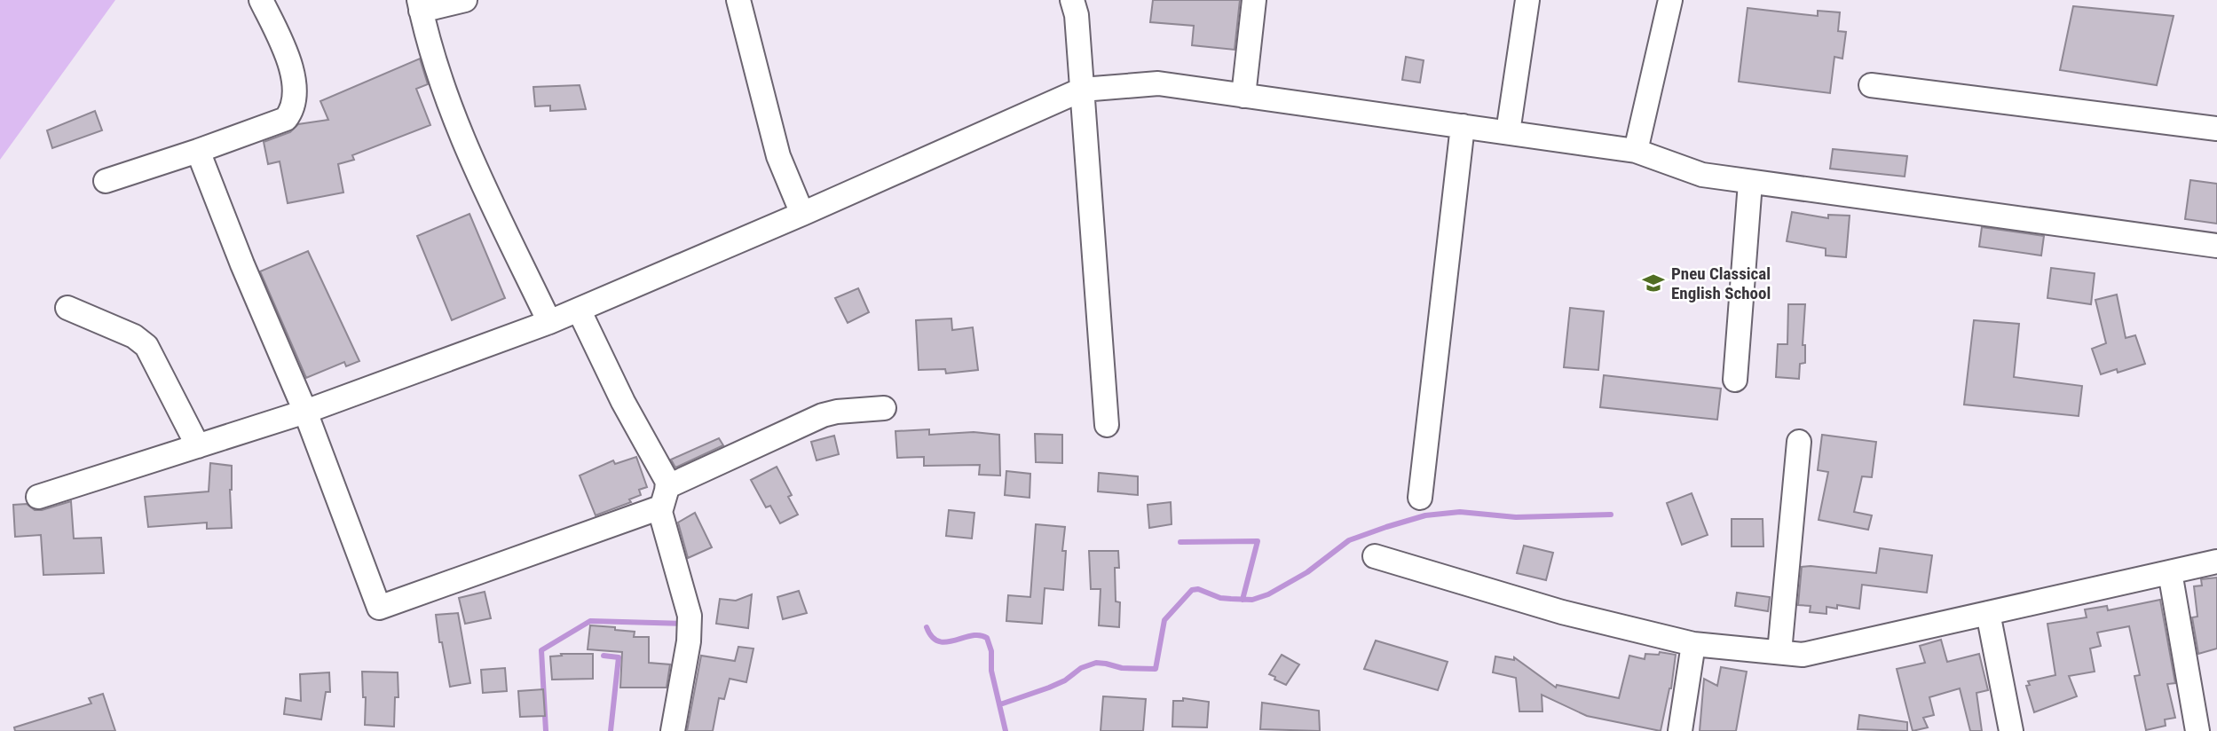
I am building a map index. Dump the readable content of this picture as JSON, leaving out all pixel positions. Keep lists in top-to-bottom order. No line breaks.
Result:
{"places":{"school or university":["Pneu Classical English School"]}}
